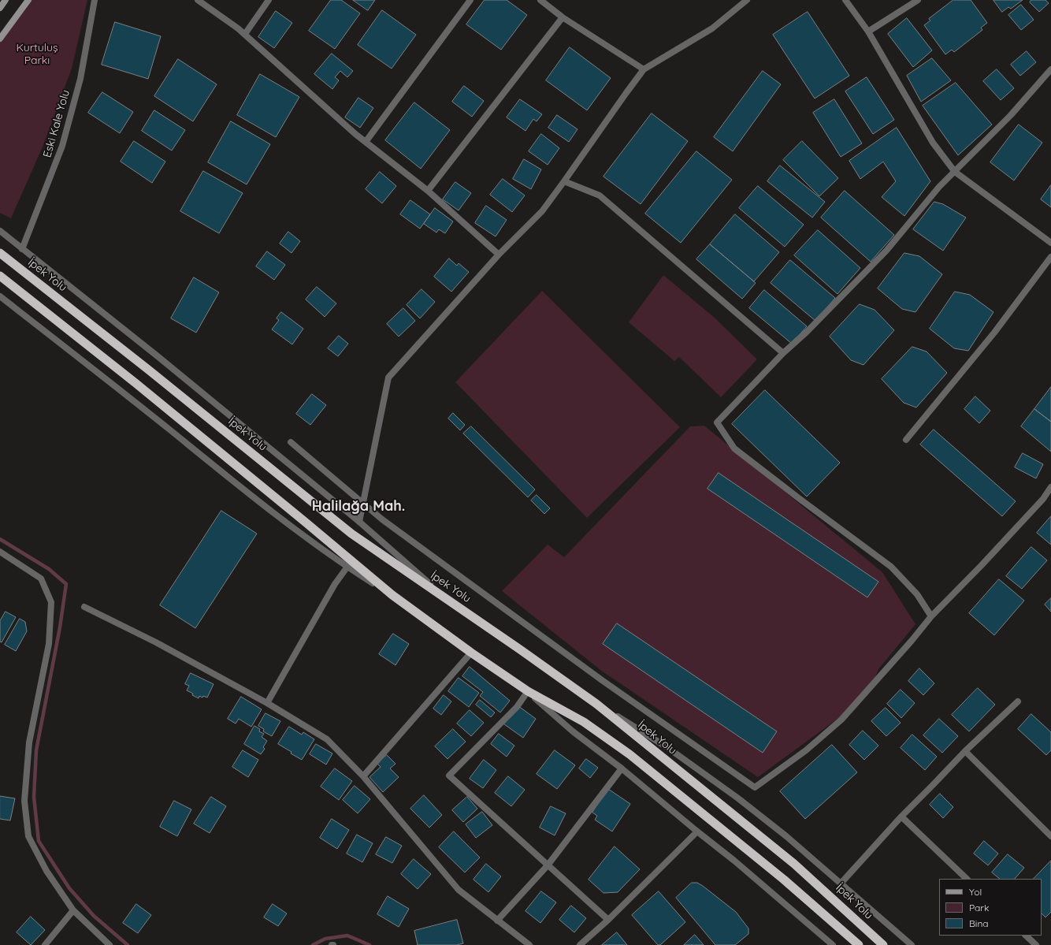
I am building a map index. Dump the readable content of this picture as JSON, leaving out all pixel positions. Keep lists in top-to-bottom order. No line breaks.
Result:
{"streets":{"highway":["İpek Yolu"],"street":["Eski Kale Yolu"]},"districts":["Halilağa Mah."],"parks":["Kurtuluş Parkı"],"legend":["Yol","Park","Bina"]}
